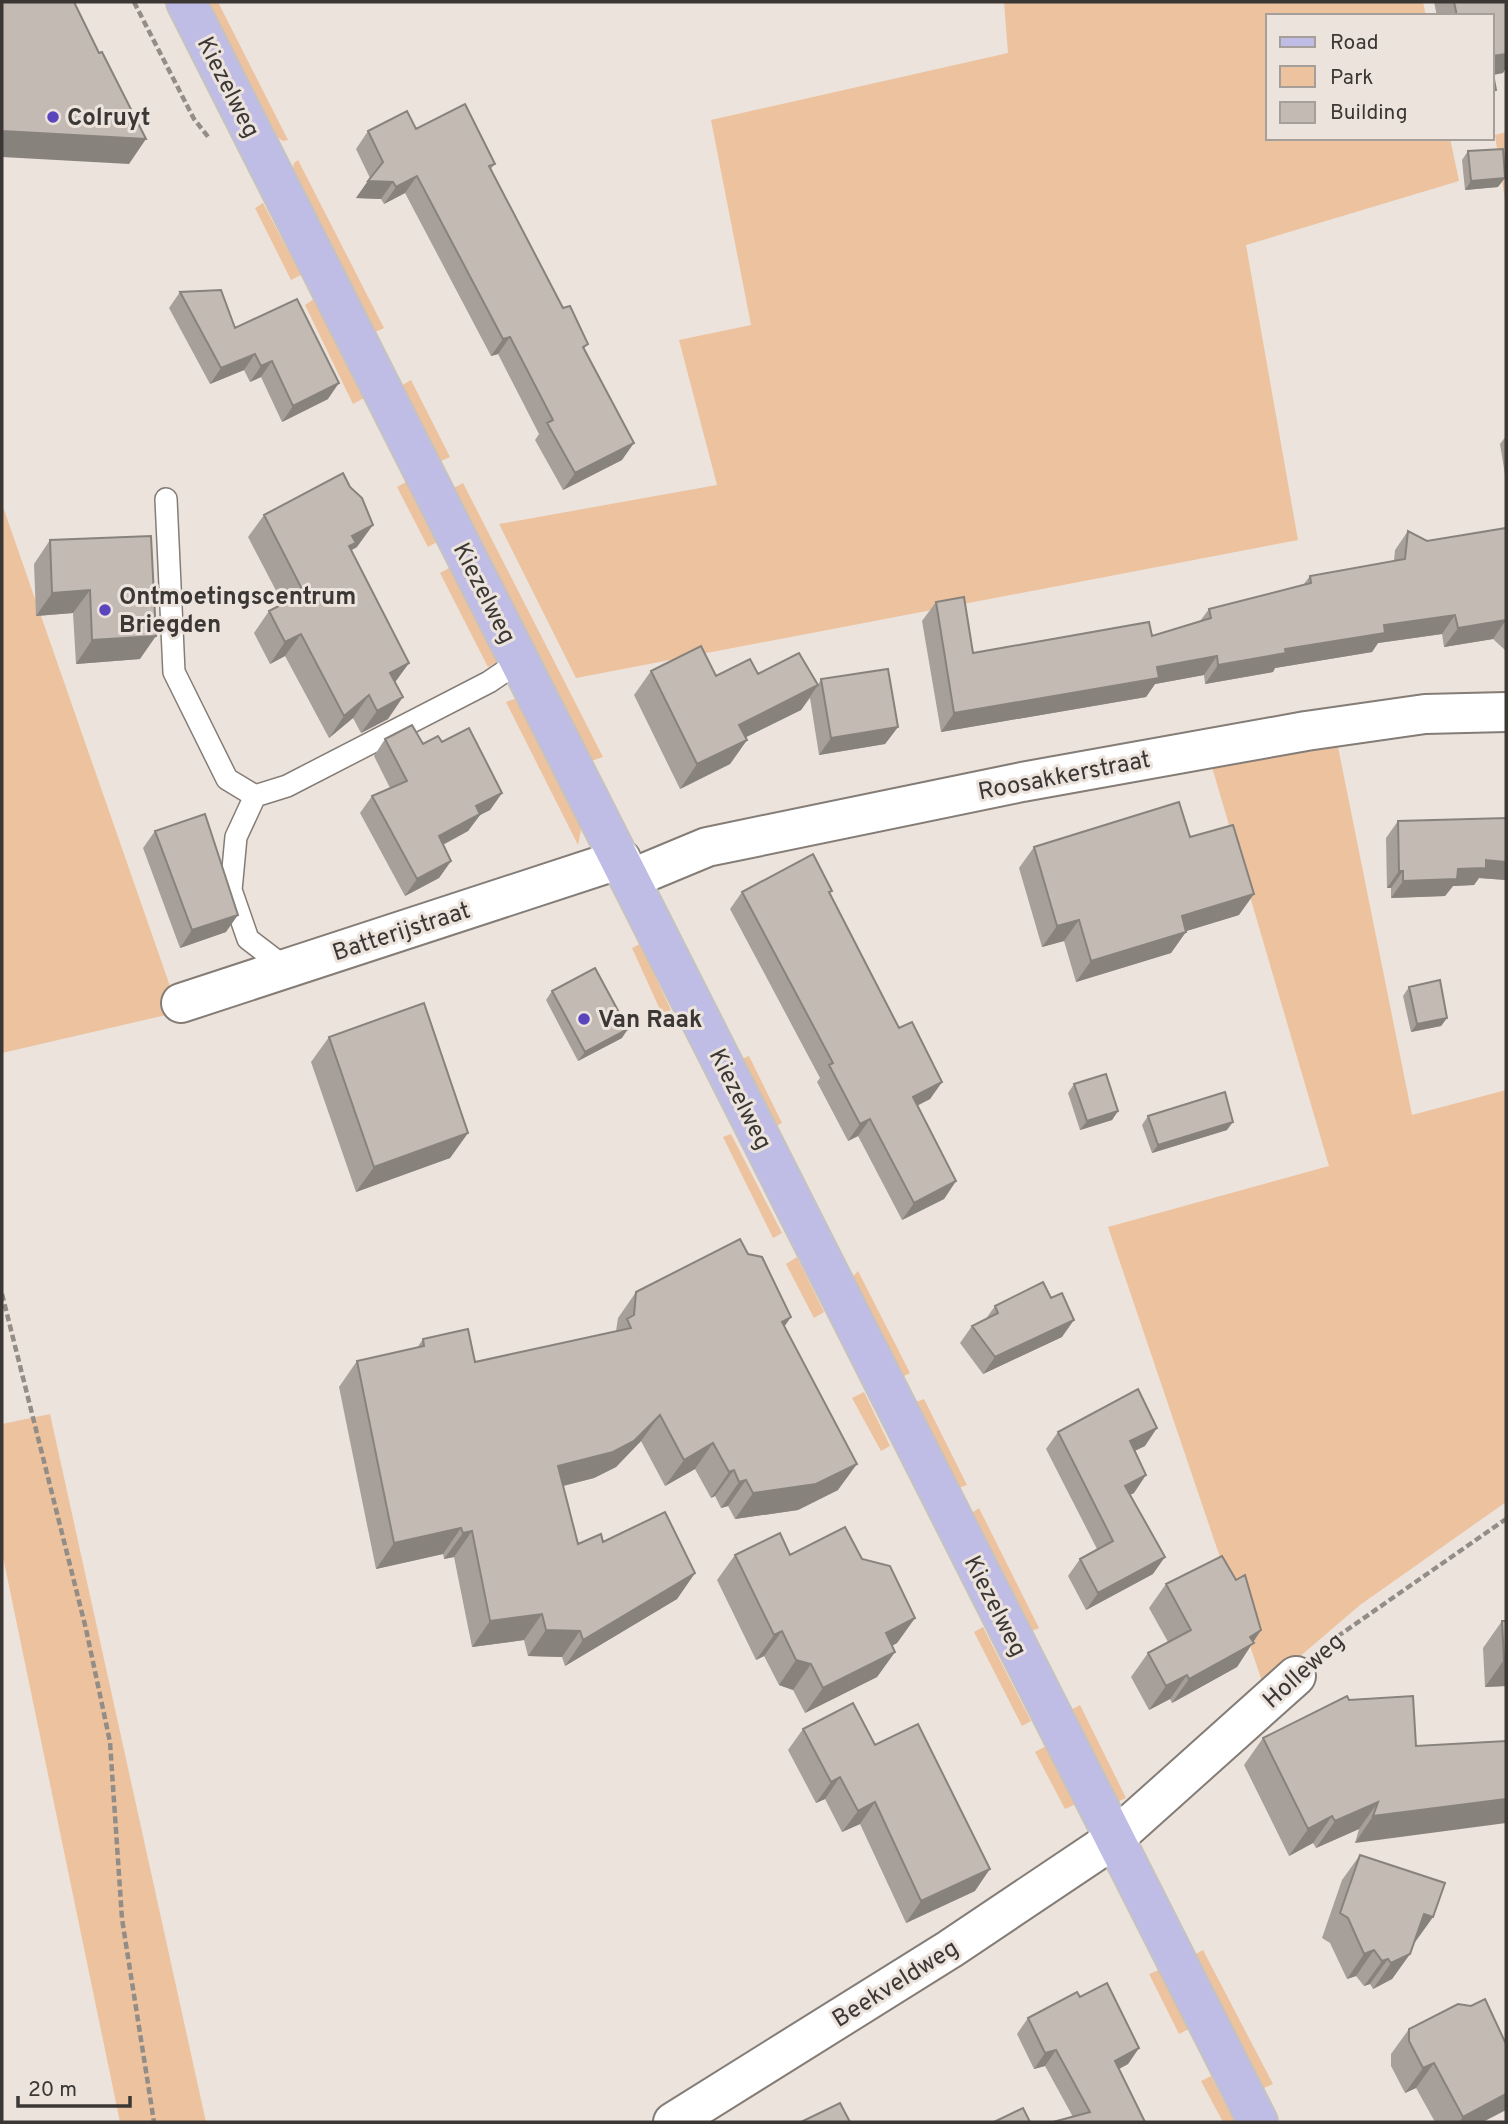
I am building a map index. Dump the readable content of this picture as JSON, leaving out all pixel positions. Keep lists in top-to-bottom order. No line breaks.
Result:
{"streets":{"main road":["Kiezelweg"],"street":["Roosakkerstraat","Batterijstraat","Holleweg","Beekveldweg"]},"crossings":[["Kiezelweg","Roosakkerstraat"],["Kiezelweg","Batterijstraat"],["Kiezelweg","Holleweg"],["Kiezelweg","Beekveldweg"],["Roosakkerstraat","Batterijstraat"],["Holleweg","Beekveldweg"]],"places":["Colruyt","Ontmoetingscentrum Briegden","Van Raak"],"legend":["Road","Park","Building"],"scale_bar":"20 m"}
